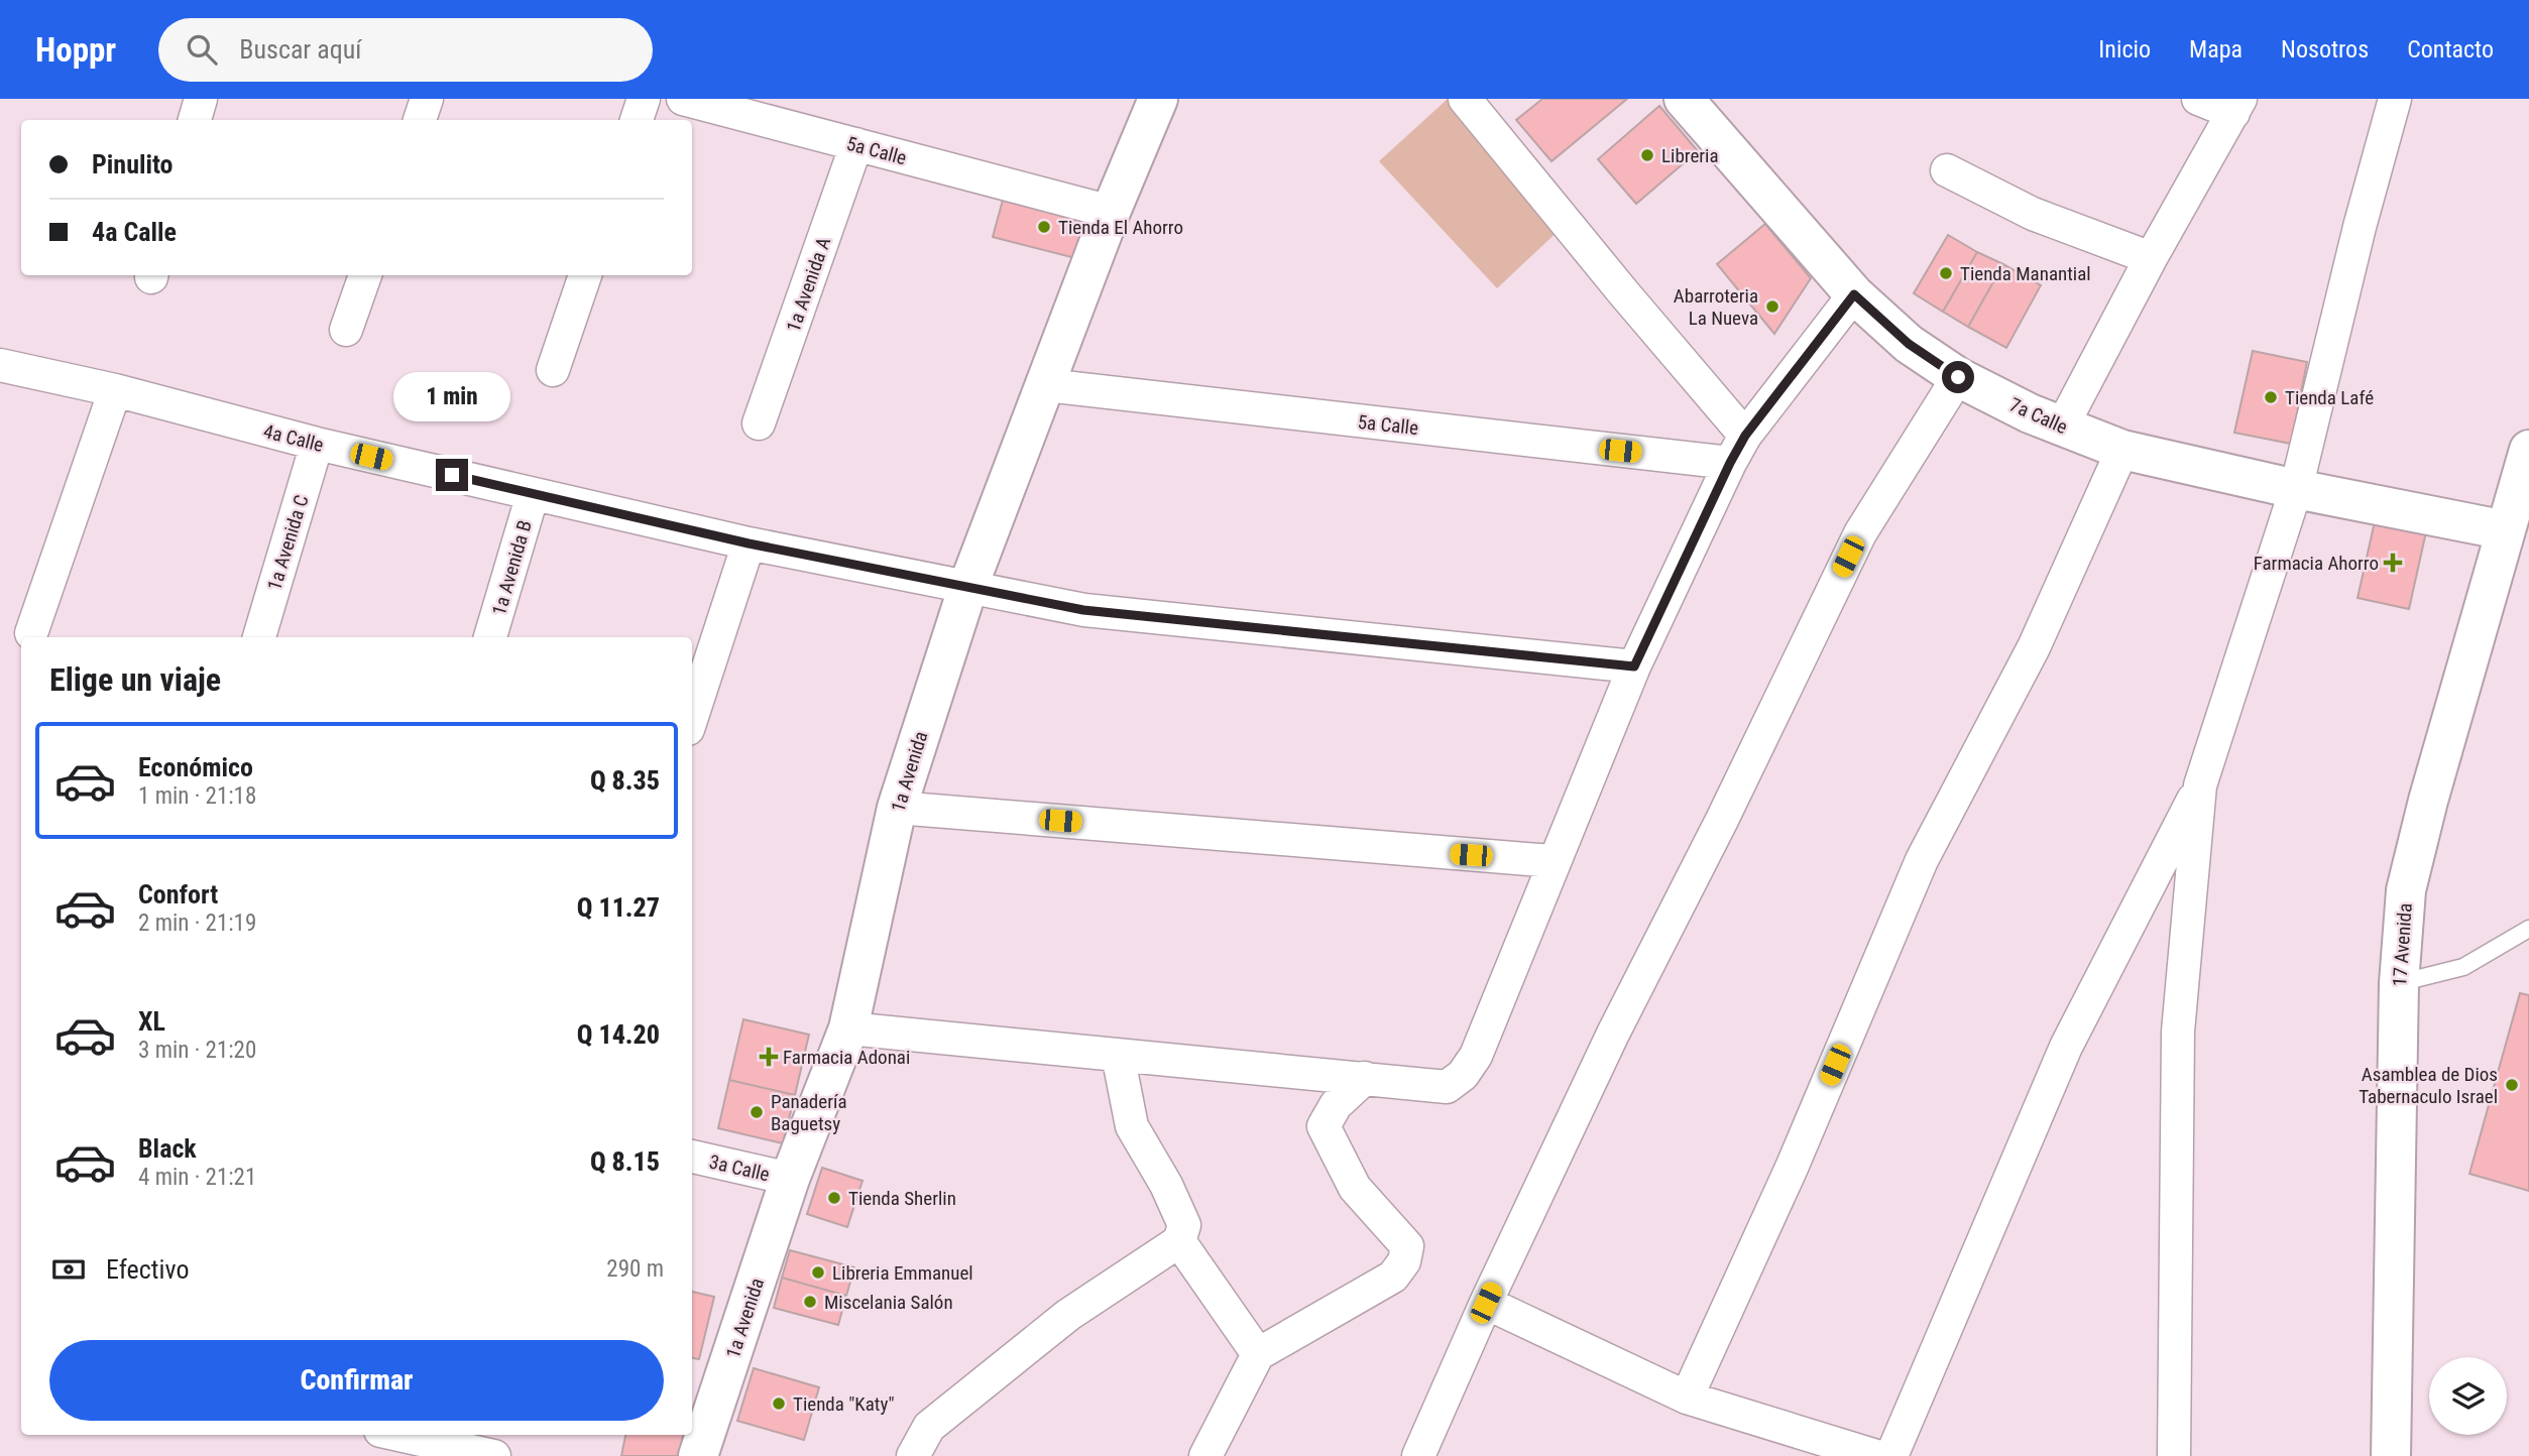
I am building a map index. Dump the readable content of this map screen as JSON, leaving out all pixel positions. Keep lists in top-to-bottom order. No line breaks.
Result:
{"streets":{"street":["5a Calle","1a Avenida A","7a Calle","4a Calle","1a Avenida C","1a Avenida B","1a Avenida","17 Avenida","3a Calle"]},"crossings":[["5a Calle","1a Avenida A"],["5a Calle","1a Avenida"],["7a Calle","17 Avenida"],["4a Calle","1a Avenida C"],["4a Calle","1a Avenida B"],["4a Calle","1a Avenida"],["1a Avenida","3a Calle"]],"places":{"other":["Libreria","Tienda El Ahorro","Tienda Manantial","Abarroteria La Nueva","Tienda Lafé","Asamblea de Dios Tabernaculo Israel","Panadería Baguetsy","Tienda Sherlin","Libreria Emmanuel","Miscelania Salón","Tienda \"Katy\""],"health":["Farmacia Ahorro","Farmacia Adonai"]},"page":{"header":"Hoppr","search":"Buscar aquí","nav":["Inicio","Mapa","Nosotros","Contacto"],"banner":["Pinulito","4a Calle"],"bubble":"1 min","heading":"Elige un viaje","list":[{"name":"Económico","note":"1 min · 21:18","value":"Q 8.35"},{"name":"Confort","note":"2 min · 21:19","value":"Q 11.27"},{"name":"XL","note":"3 min · 21:20","value":"Q 14.20"},{"name":"Black","note":"4 min · 21:21","value":"Q 8.15"}],"pay":["Efectivo","290 m"],"buttons":"Confirmar"}}
